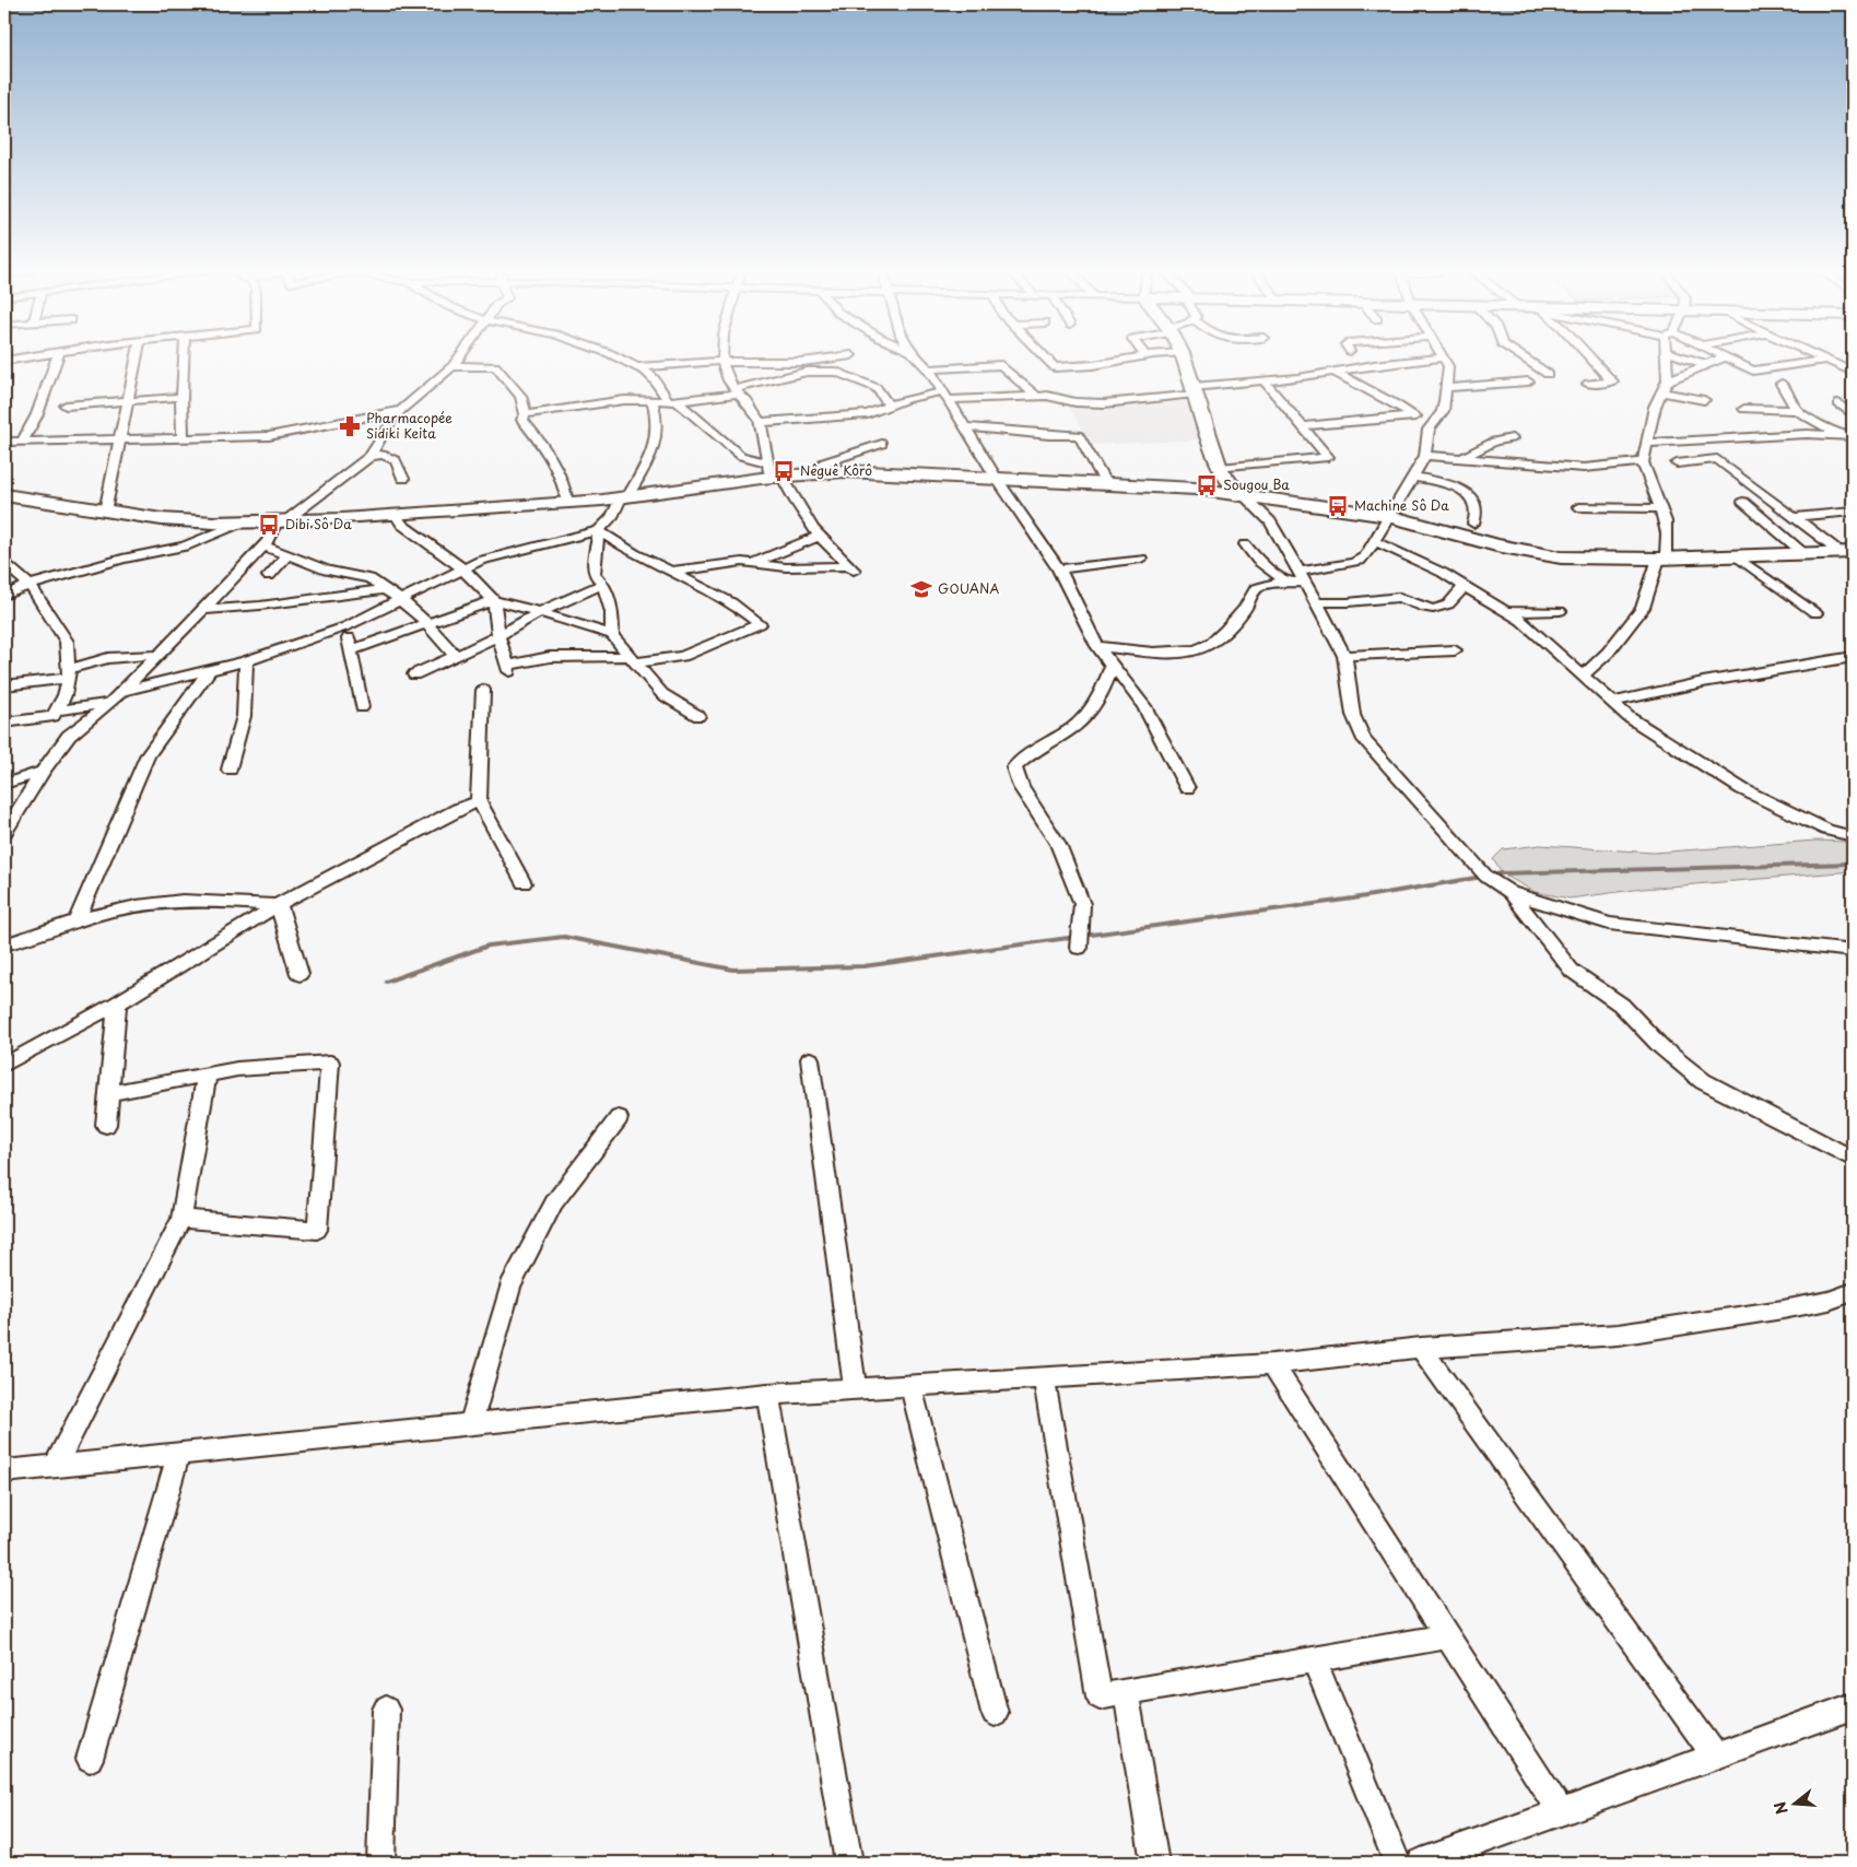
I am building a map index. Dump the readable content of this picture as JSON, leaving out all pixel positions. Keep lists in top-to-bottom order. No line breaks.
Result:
{"places":{"pharmacy":["Pharmacopée Sidiki Keita"],"bus stop":["Nêguê Kôrô","Sougou Ba","Machine Sô Da","Dibi Sô Da"],"school or university":["GOUANA"]},"north":"left"}
